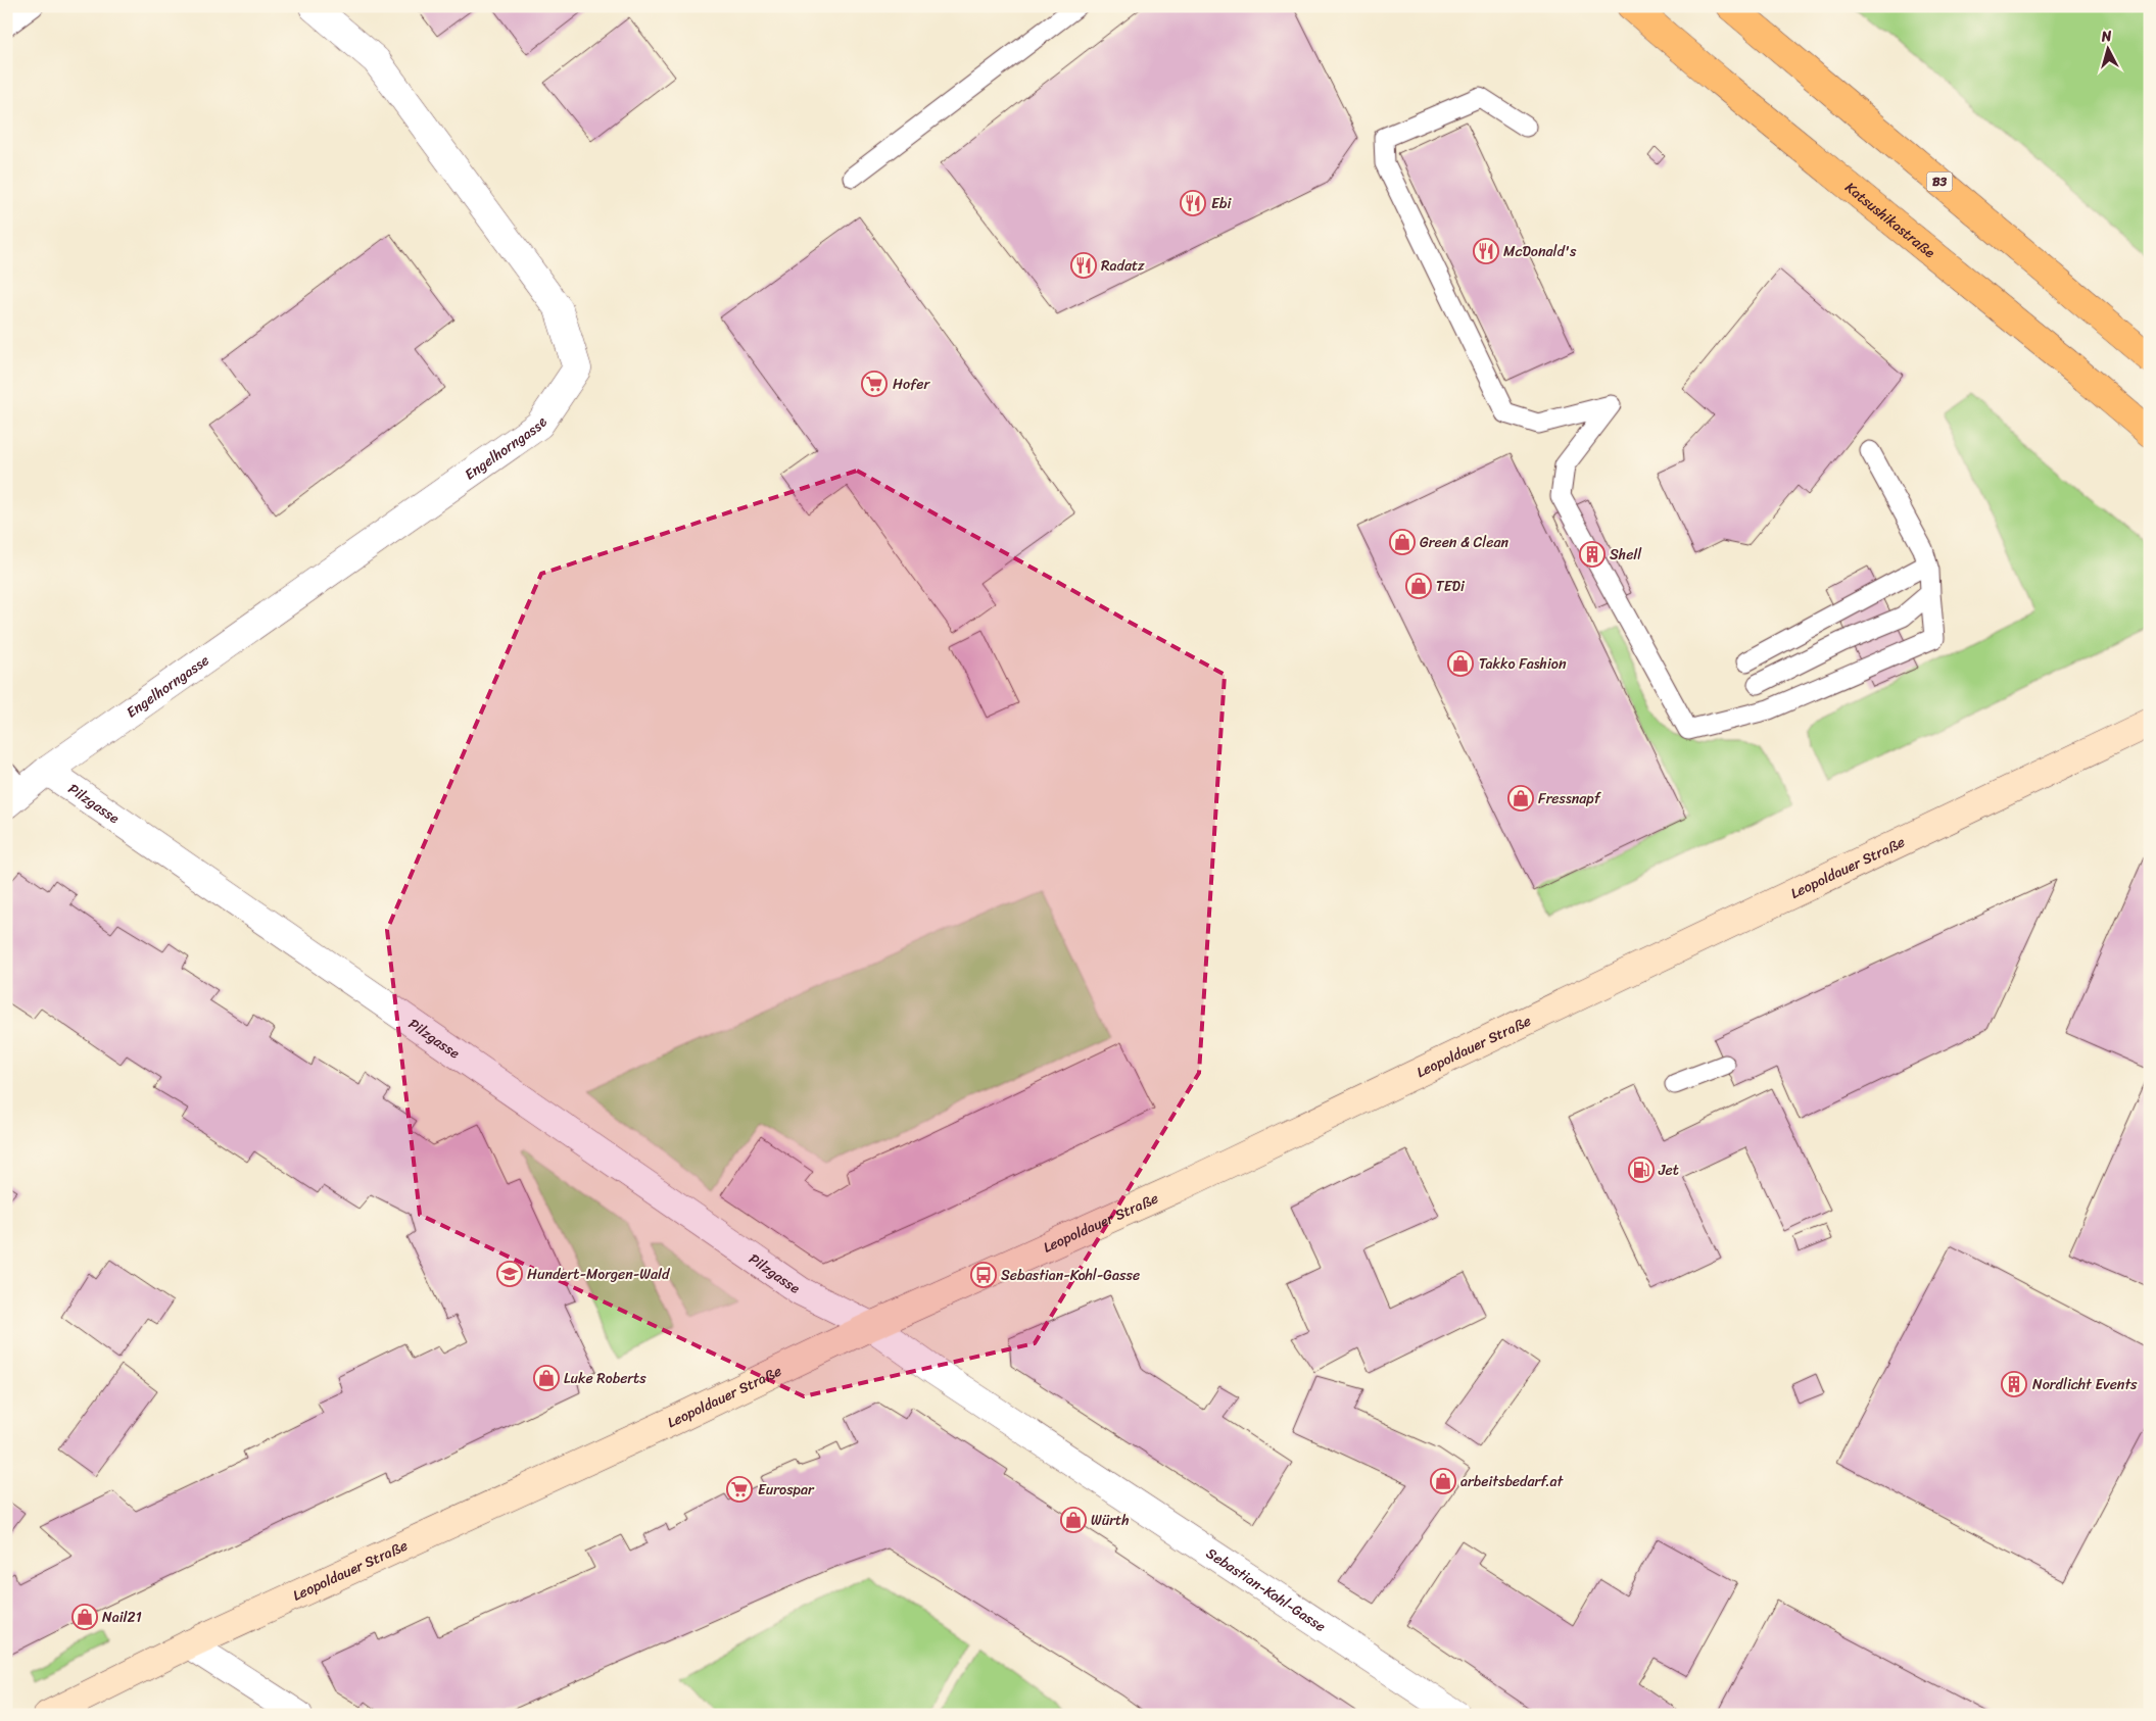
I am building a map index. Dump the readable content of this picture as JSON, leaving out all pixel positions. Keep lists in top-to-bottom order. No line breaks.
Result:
{"streets":{"main road":["B3","Katsushikastraße","Leopoldauer Straße"],"street":["Engelhorngasse","Pilzgasse","Sebastian-Kohl-Gasse"]},"crossings":[["Engelhorngasse","Pilzgasse"],["Pilzgasse","Leopoldauer Straße"],["Pilzgasse","Sebastian-Kohl-Gasse"],["Leopoldauer Straße","Sebastian-Kohl-Gasse"]],"places":{"restaurant":["Ebi","McDonald's","Radatz"],"supermarket":["Hofer","Eurospar"],"shop":["Green & Clean","TEDi","Takko Fashion","Fressnapf","Luke Roberts","arbeitsbedarf.at","Würth","Nail21"],"building":["Shell","Nordlicht Events"],"fuel station":["Jet"],"school or university":["Hundert-Morgen-Wald"],"bus stop":["Sebastian-Kohl-Gasse"]},"north":"top"}
